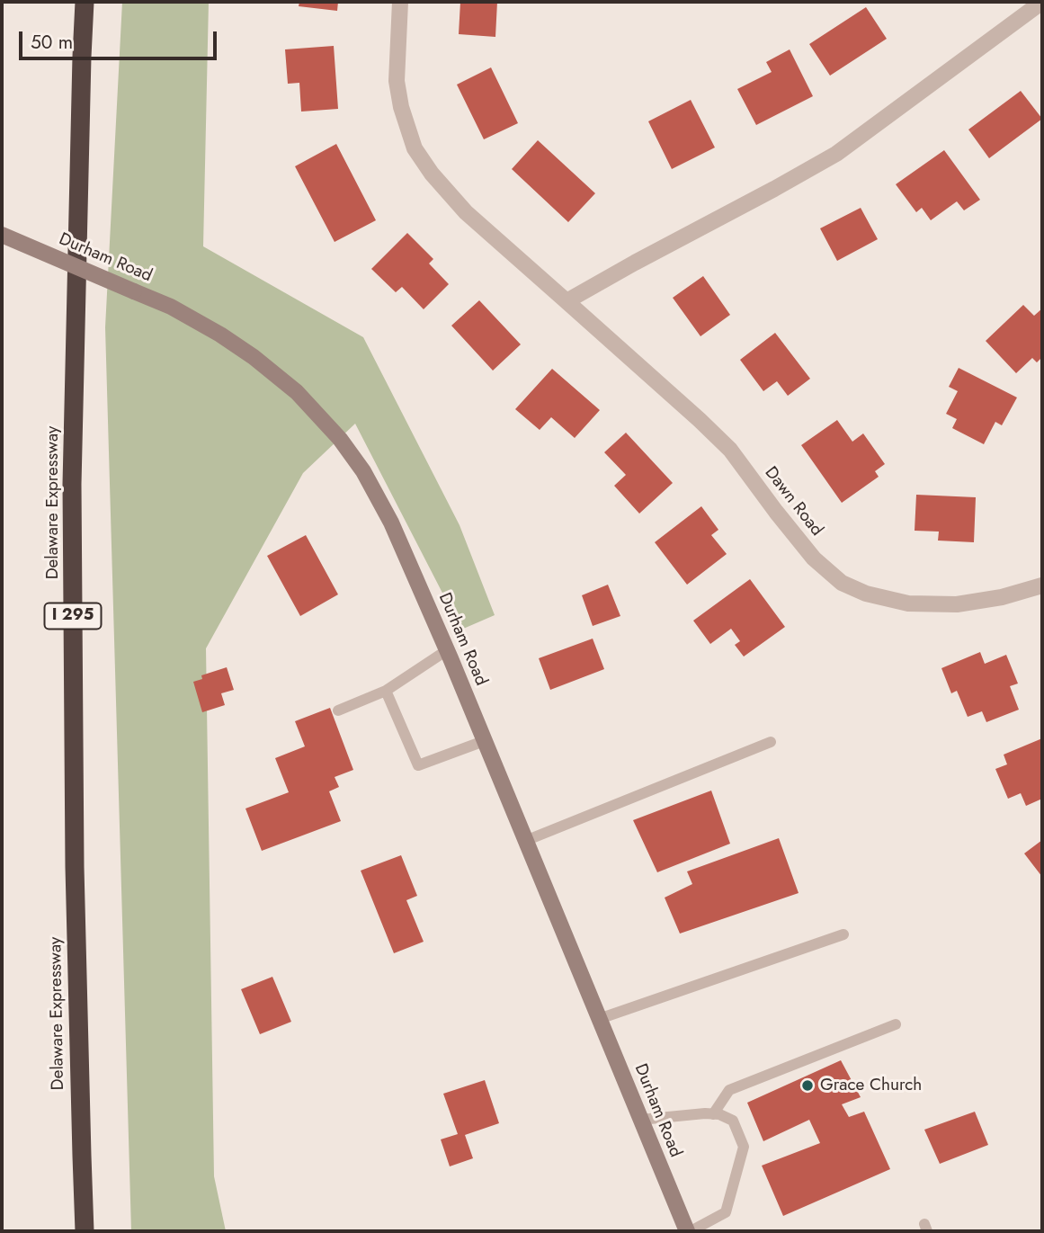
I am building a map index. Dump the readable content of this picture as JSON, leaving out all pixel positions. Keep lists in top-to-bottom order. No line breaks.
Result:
{"streets":{"highway":["Delaware Expressway","I 295"],"main road":["Durham Road"],"street":["Dawn Road"]},"places":["Grace Church"],"scale_bar":"50 m"}
